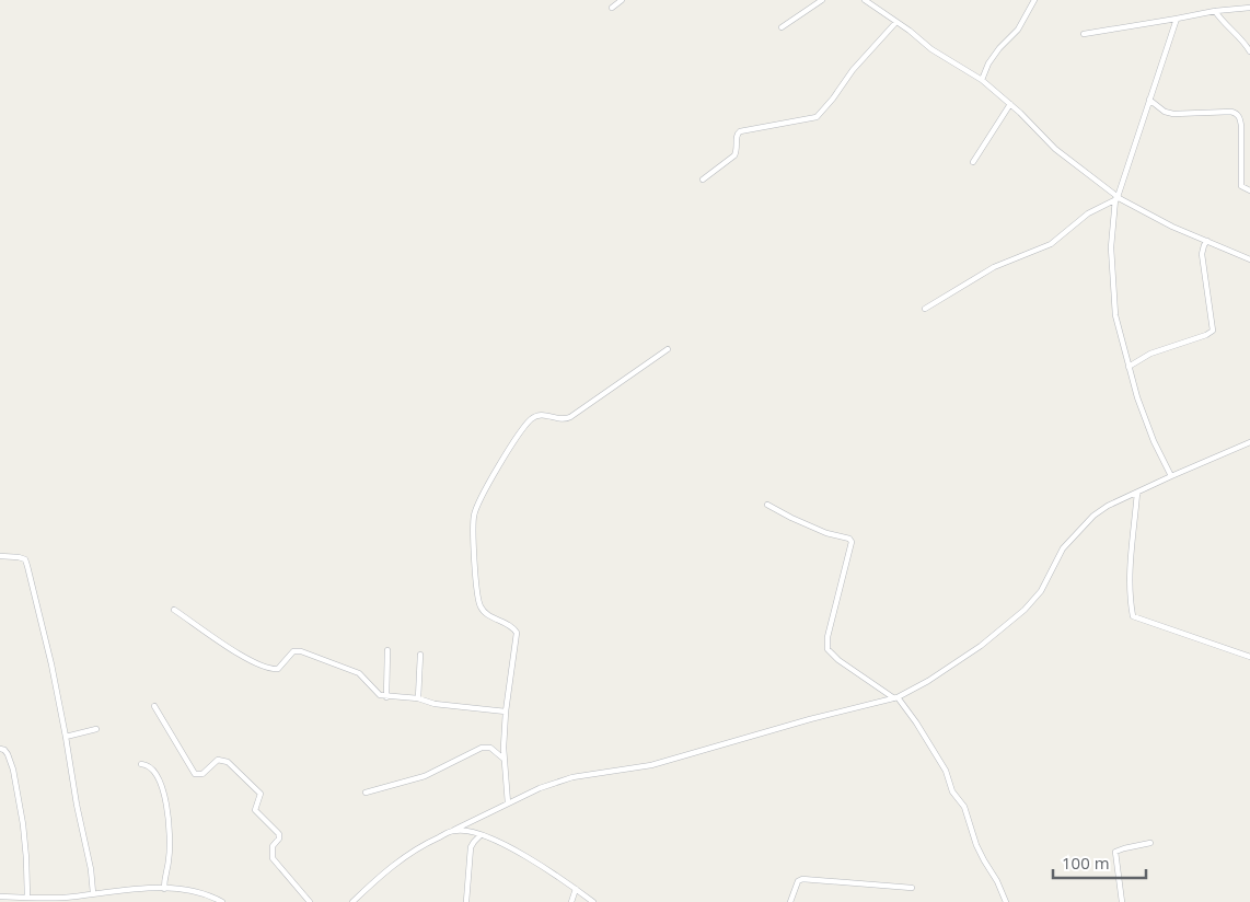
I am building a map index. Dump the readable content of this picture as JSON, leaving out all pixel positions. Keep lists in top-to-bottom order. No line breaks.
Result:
{"scale_bar":"100 m"}
